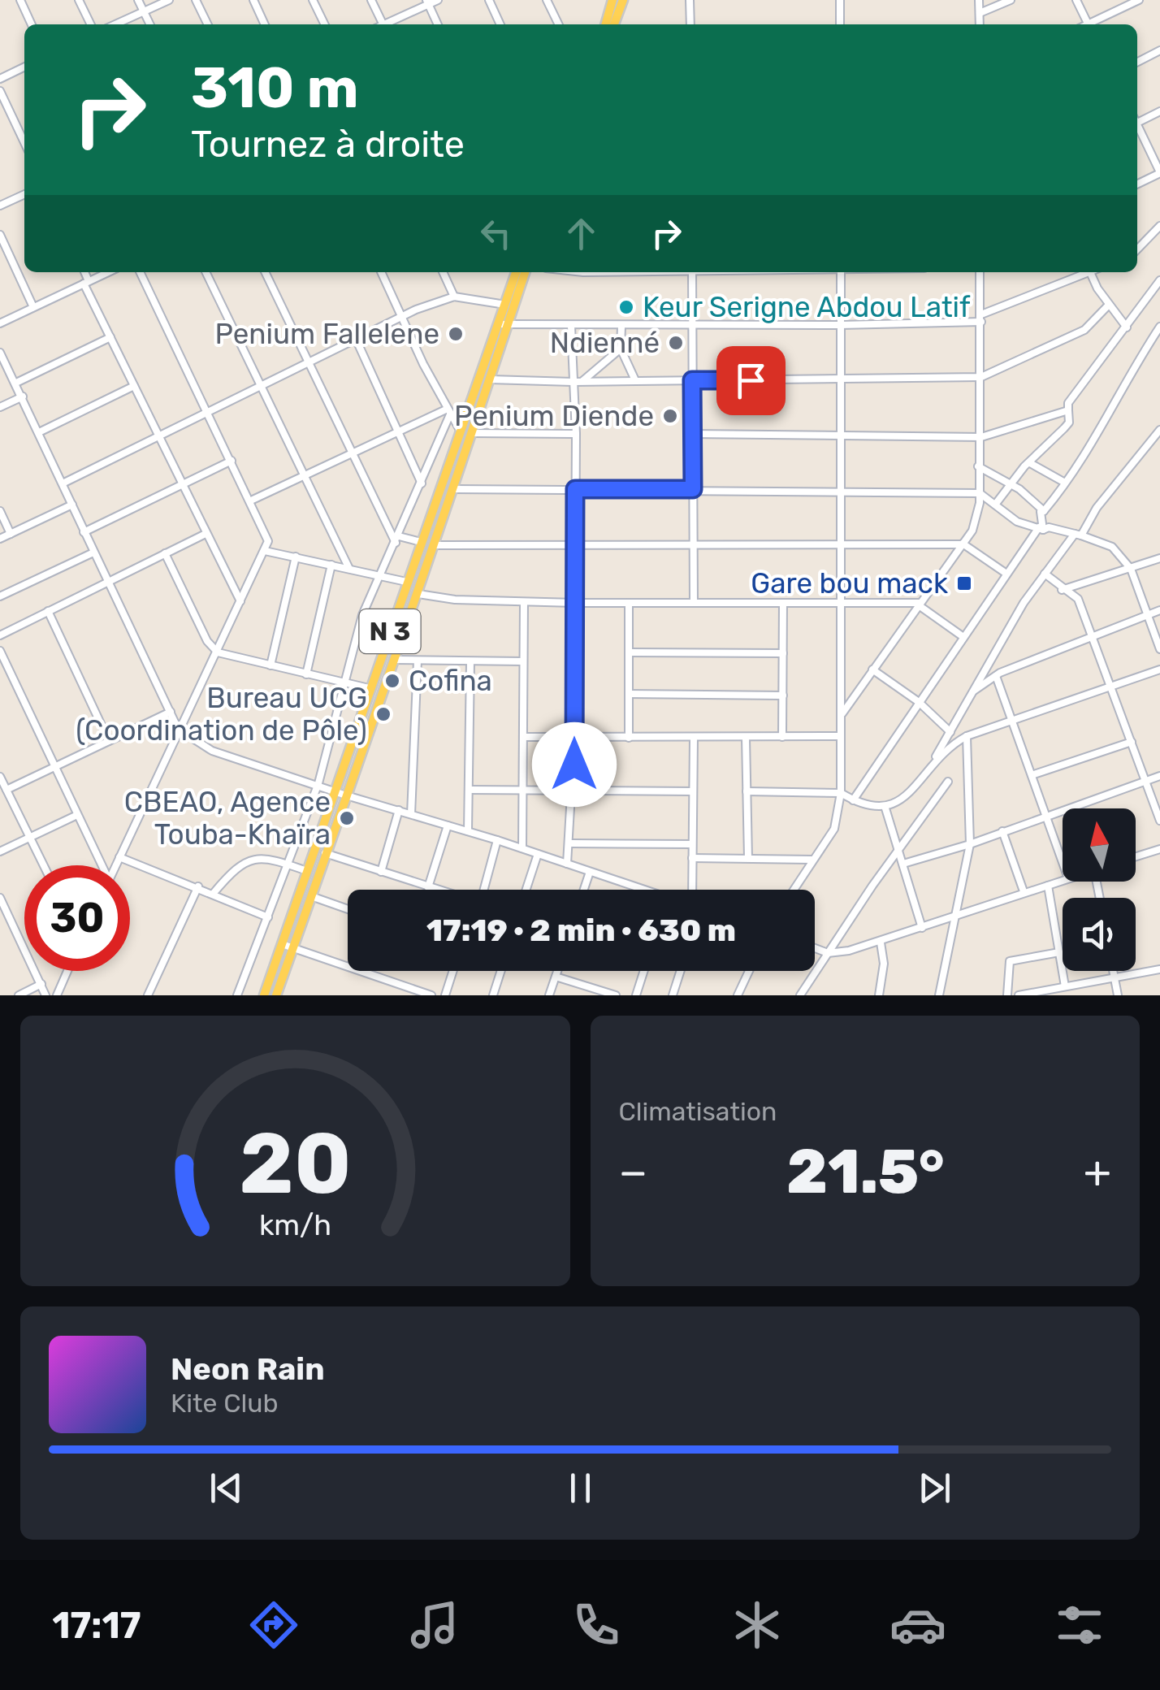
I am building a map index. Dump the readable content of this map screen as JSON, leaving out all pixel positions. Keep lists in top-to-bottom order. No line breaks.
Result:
{"streets":{"main road":["N 3"]},"places":{"other":["Keur Serigne Abdou Latif","Penium Fallelene","Ndienné","Penium Diende","Cofina","Bureau UCG (Coordination de Pôle)","CBEAO, Agence Touba-Khaïra"],"transit":["Gare bou mack"]},"north":"top","page":{"turn":["310 m","Tournez à droite"],"limit":"30","trip":"17:19 · 2 min · 630 m","tile":"Climatisation","heat":["−","21.5°","+"],"song":["Neon Rain","Kite Club"],"tabs":"17:17","gauge":["20","km/h"]}}
